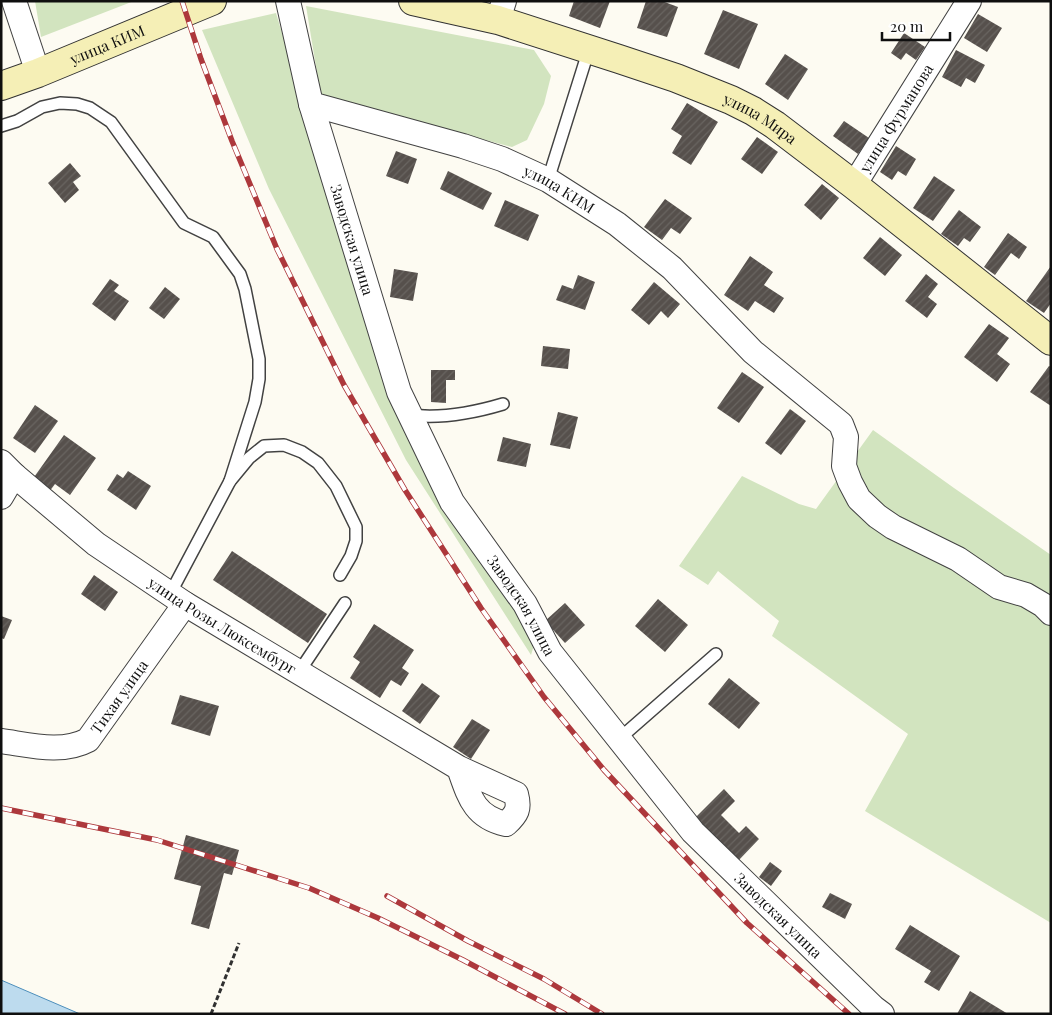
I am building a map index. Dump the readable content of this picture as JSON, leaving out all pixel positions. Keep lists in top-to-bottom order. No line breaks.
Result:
{"streets":{"street":["улица КИМ","улица Фурманова","улица Мира","Заводская улица","улица Розы Люксембург","Тихая улица"]},"crossings":[["улица КИМ","Заводская улица"],["улица Фурманова","улица Мира"],["улица Розы Люксембург","Тихая улица"]],"scale_bar":"20 m"}
